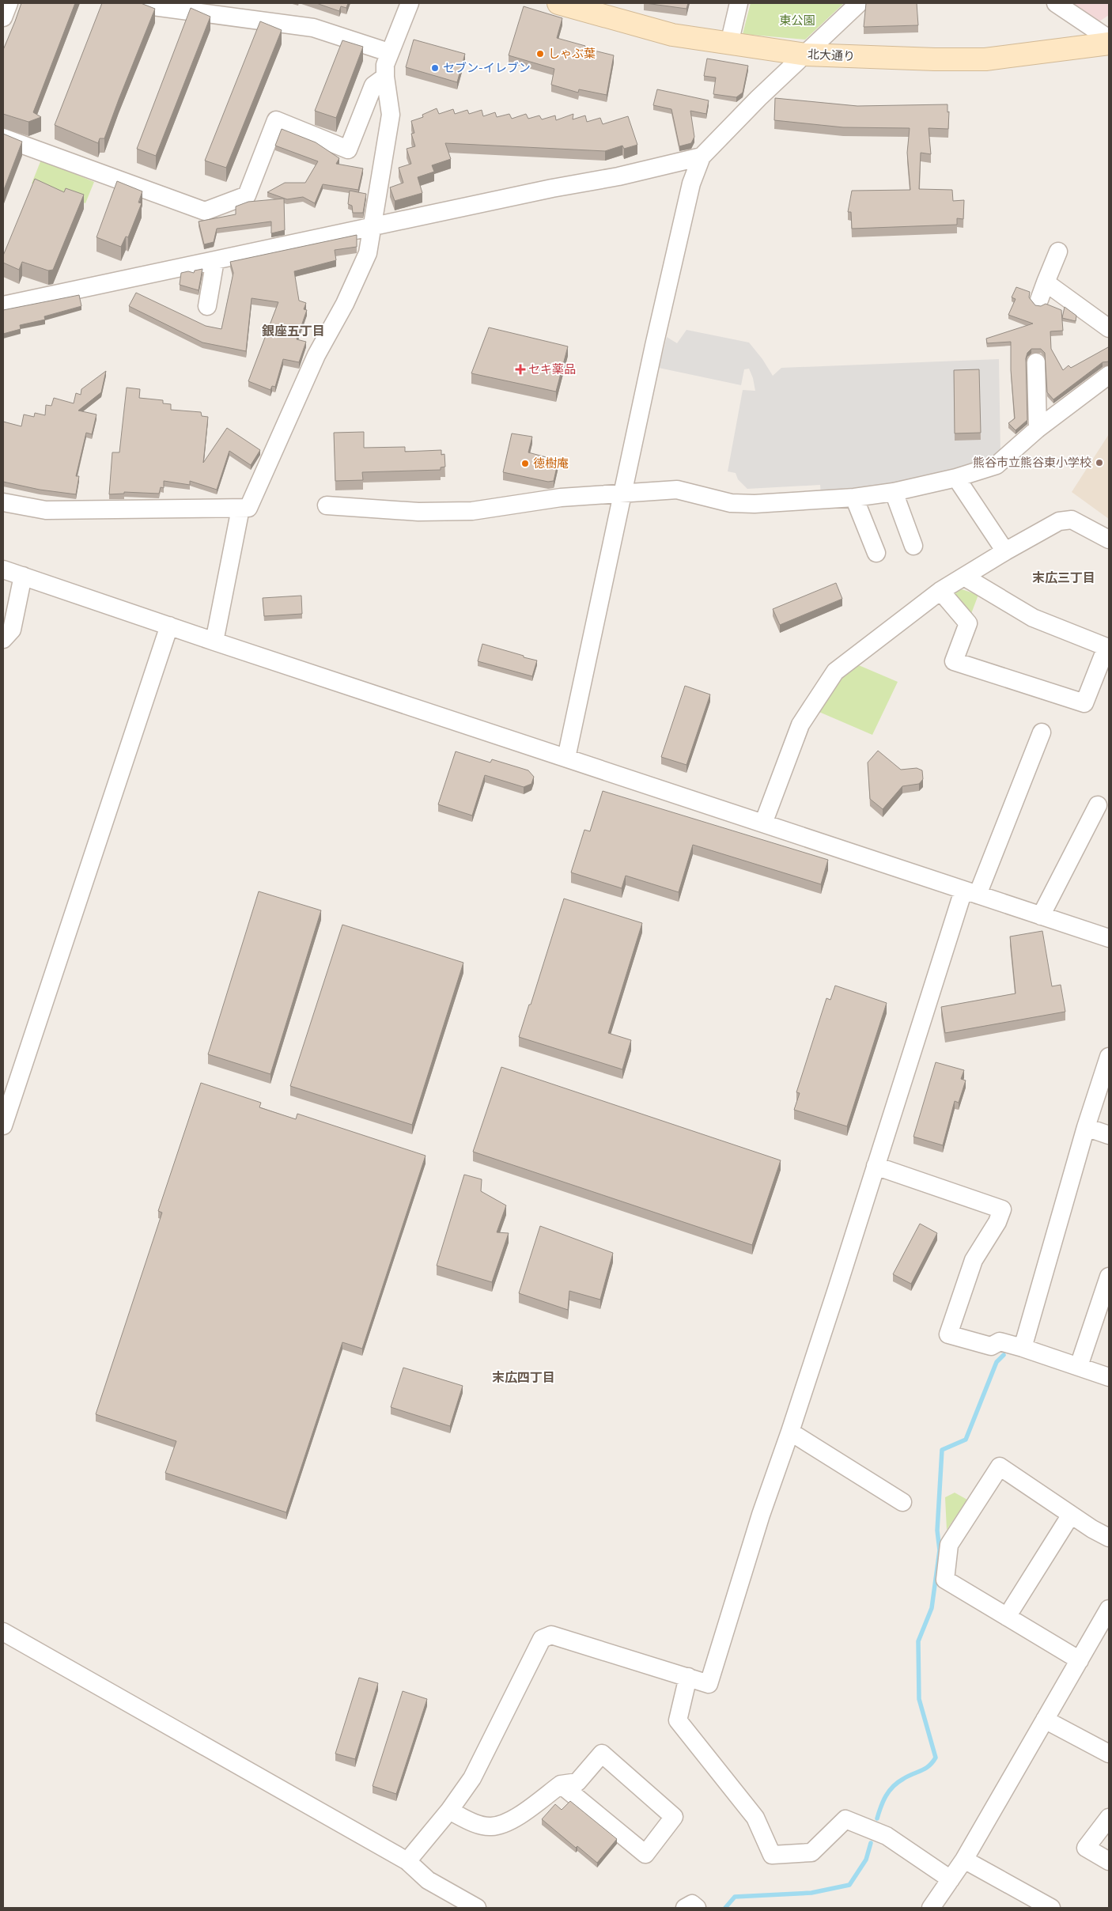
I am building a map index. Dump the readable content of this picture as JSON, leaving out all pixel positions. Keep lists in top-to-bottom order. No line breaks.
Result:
{"streets":{"street":["北大通り"]},"districts":["銀座五丁目","末広三丁目","末広四丁目"],"parks":["東公園"],"places":{"other":["しゃぶ葉","セブン-イレブン","熊谷市立熊谷東小学校","徳樹庵"],"health":["セキ薬品"]}}
